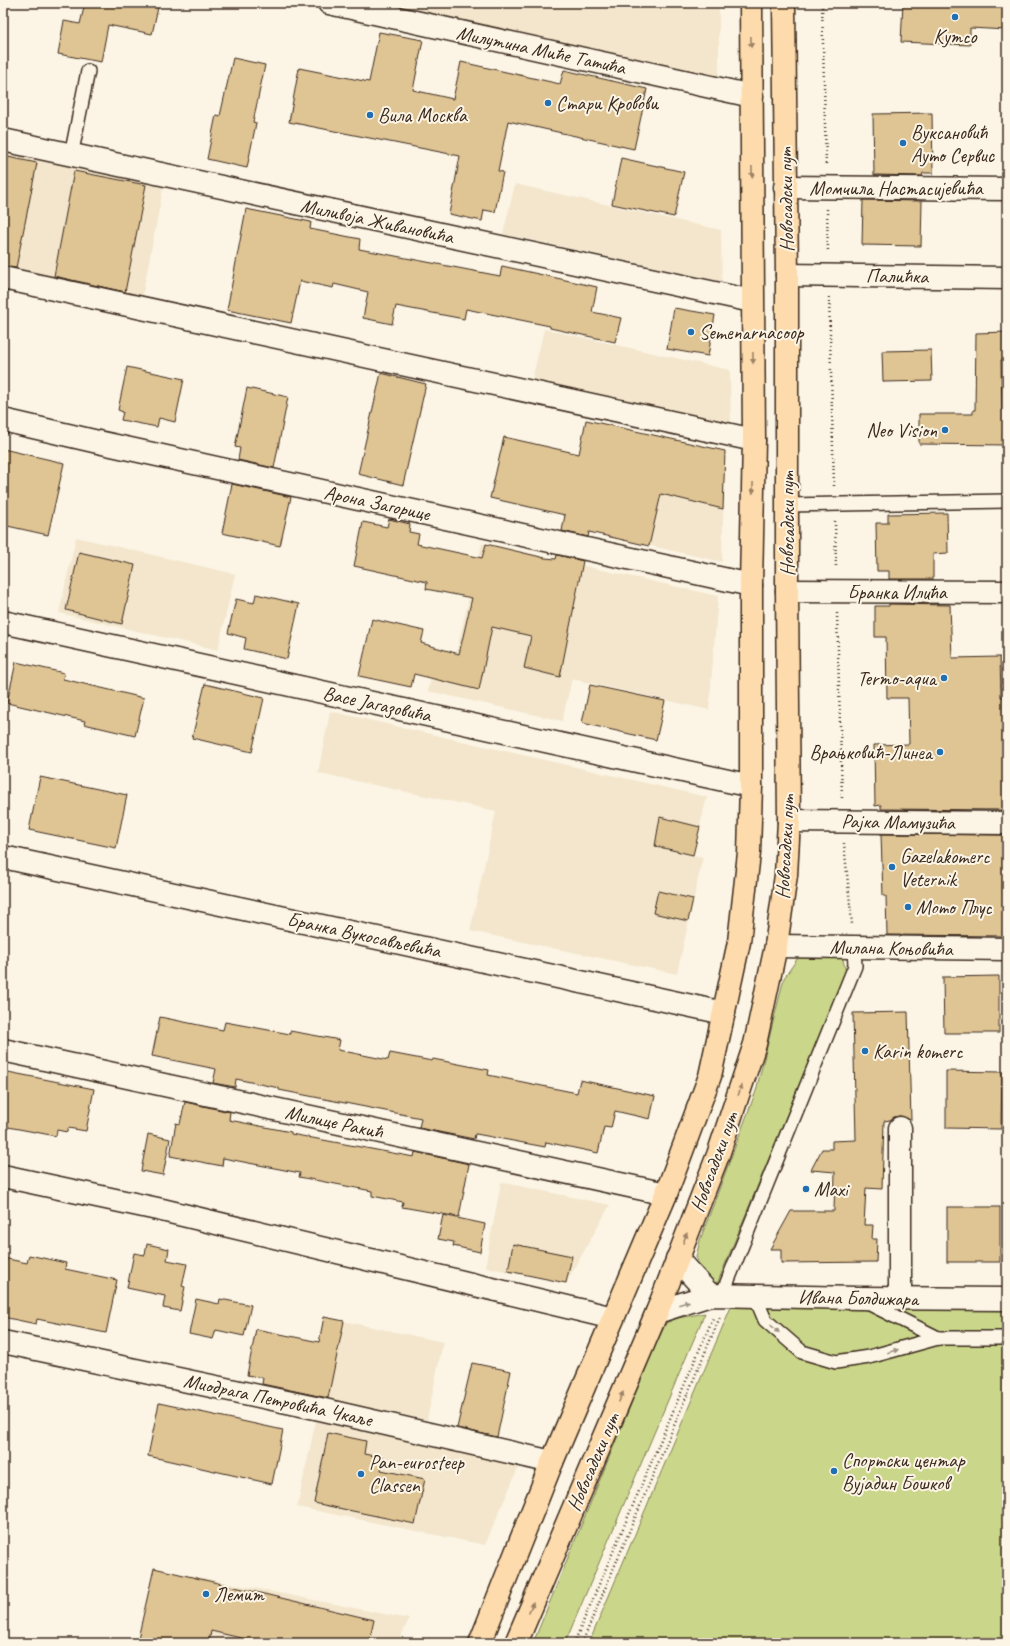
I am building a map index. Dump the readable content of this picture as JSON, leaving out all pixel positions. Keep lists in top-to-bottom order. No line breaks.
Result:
{"streets":{"main road":["Новосадски пут"],"street":["Милутина Миће Татића","Момчила Настасијевића","Миливоја Живановића","Палићка","Арона Загорице","Бранка Илића","Васе Јагазовића","Рајка Мамузића","Бранка Вукосављевића","Милана Коњовића","Милице Ракић","Ивана Болдижара","Миодрага Петровића Чкаље"]},"crossings":[["Милутина Миће Татића","Новосадски пут"],["Момчила Настасијевића","Новосадски пут"],["Новосадски пут","Миливоја Живановића"],["Новосадски пут","Палићка"],["Новосадски пут","Арона Загорице"],["Новосадски пут","Бранка Илића"],["Новосадски пут","Васе Јагазовића"],["Новосадски пут","Рајка Мамузића"],["Новосадски пут","Бранка Вукосављевића"],["Новосадски пут","Милана Коњовића"],["Новосадски пут","Милице Ракић"],["Новосадски пут","Ивана Болдижара"],["Новосадски пут","Миодрага Петровића Чкаље"]],"places":["Kymco","Стари Кровови","Вила Москва","Вуксановић Ауто Сервис","Semenarnacoop","Neo Vision","Termo-aqua","Врањковић-Линеа","Gazelakomerc Veternik","Мото Плус","Karin komerc","Maxi","Спортски центар Вујадин Бошков","Pan-eurosteep Classen","Лемит"]}
